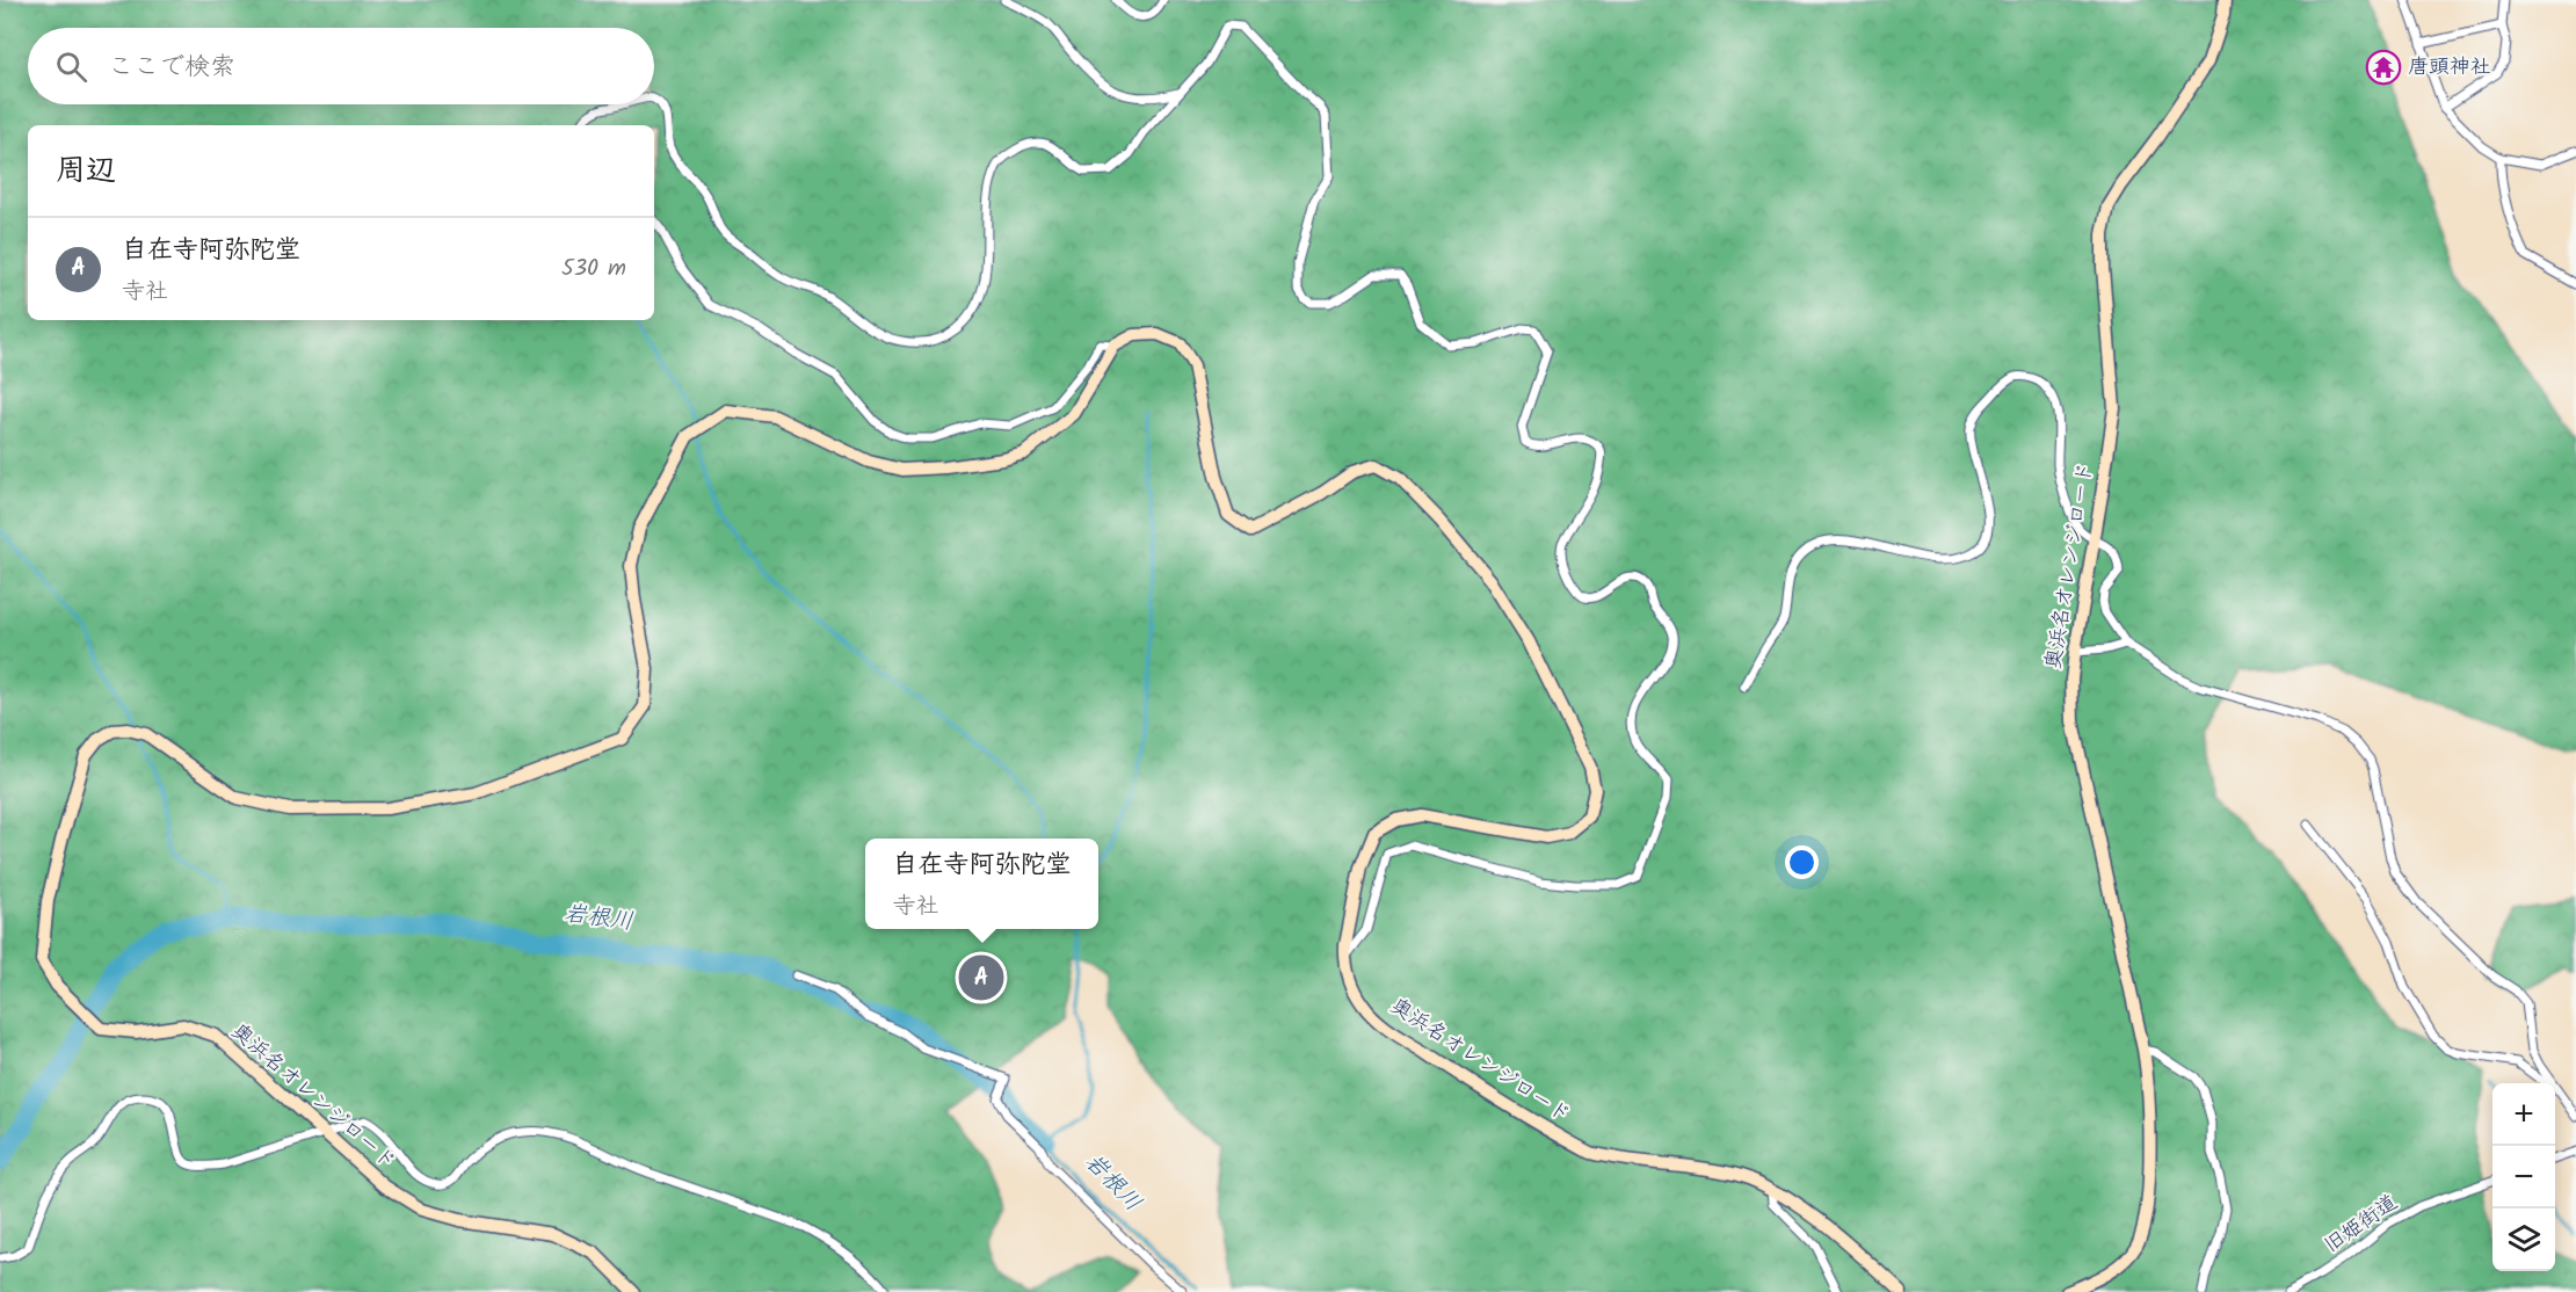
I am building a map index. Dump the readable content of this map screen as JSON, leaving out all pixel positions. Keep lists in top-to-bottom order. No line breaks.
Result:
{"streets":{"street":["奥浜名オレンジロード","旧姫街道"]},"water":["岩根川"],"places":{"temple":["唐頭神社"]},"page":{"search":"ここで検索","heading":"周辺","list":[{"mark":"A","name":"自在寺阿弥陀堂","note":"寺社","value":"530 m"}],"popup":["自在寺阿弥陀堂","寺社"],"pins":"A","map_buttons":["+","−"]}}
